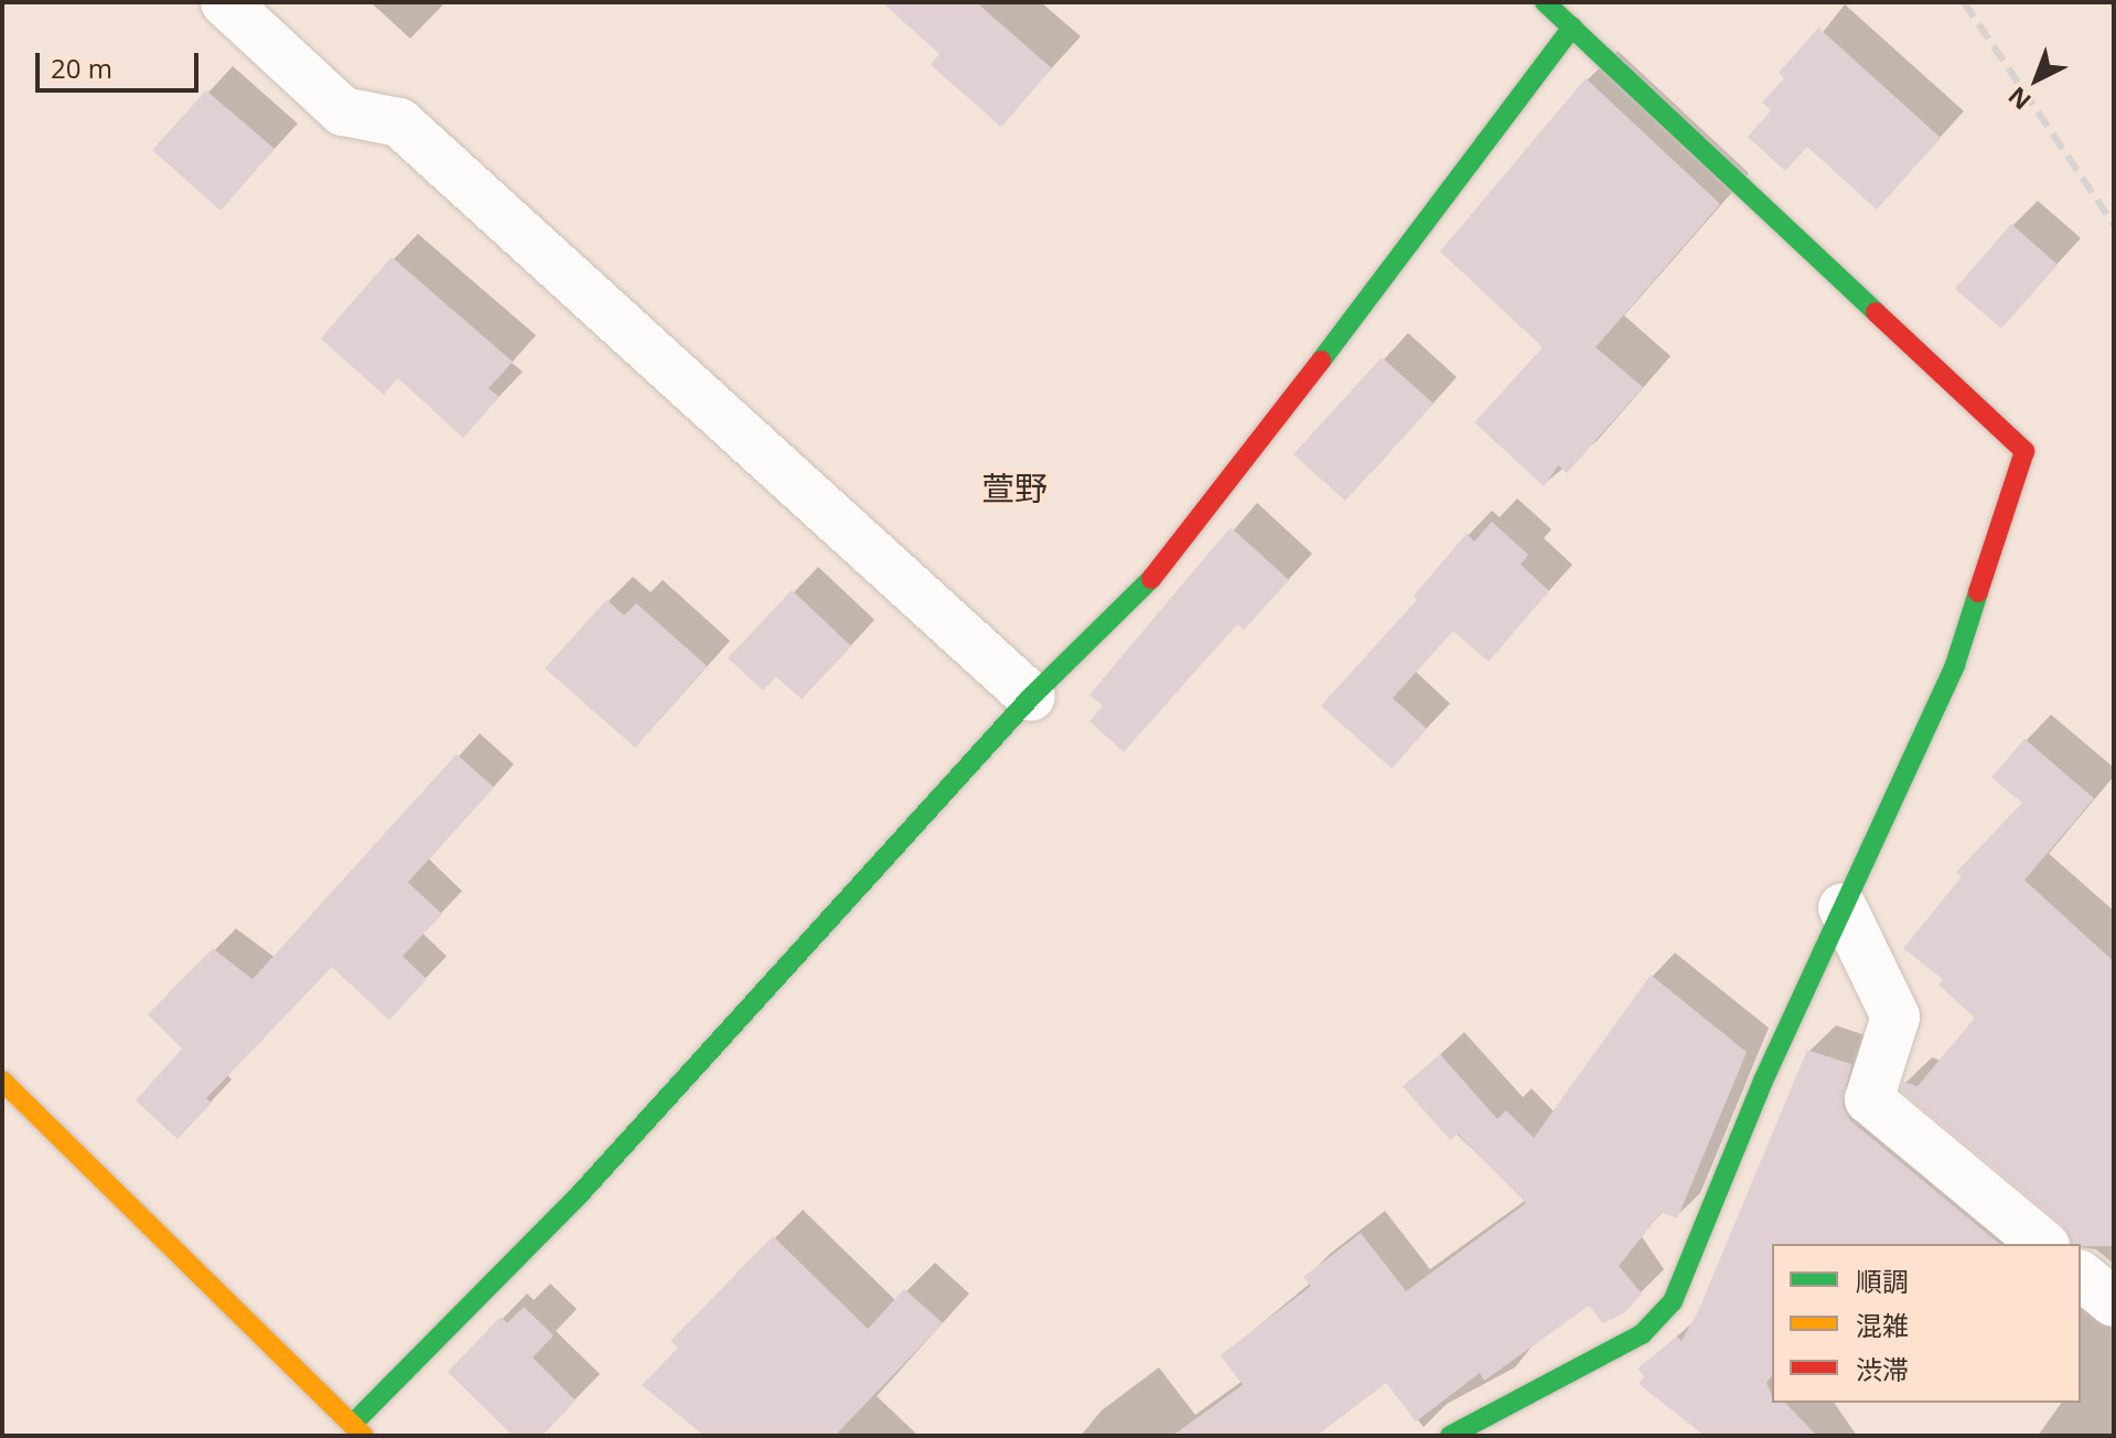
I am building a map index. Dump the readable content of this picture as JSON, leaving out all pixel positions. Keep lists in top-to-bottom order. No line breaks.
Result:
{"districts":["萱野"],"legend":["順調","混雑","渋滞"],"scale_bar":"20 m","north":"bottom left"}
